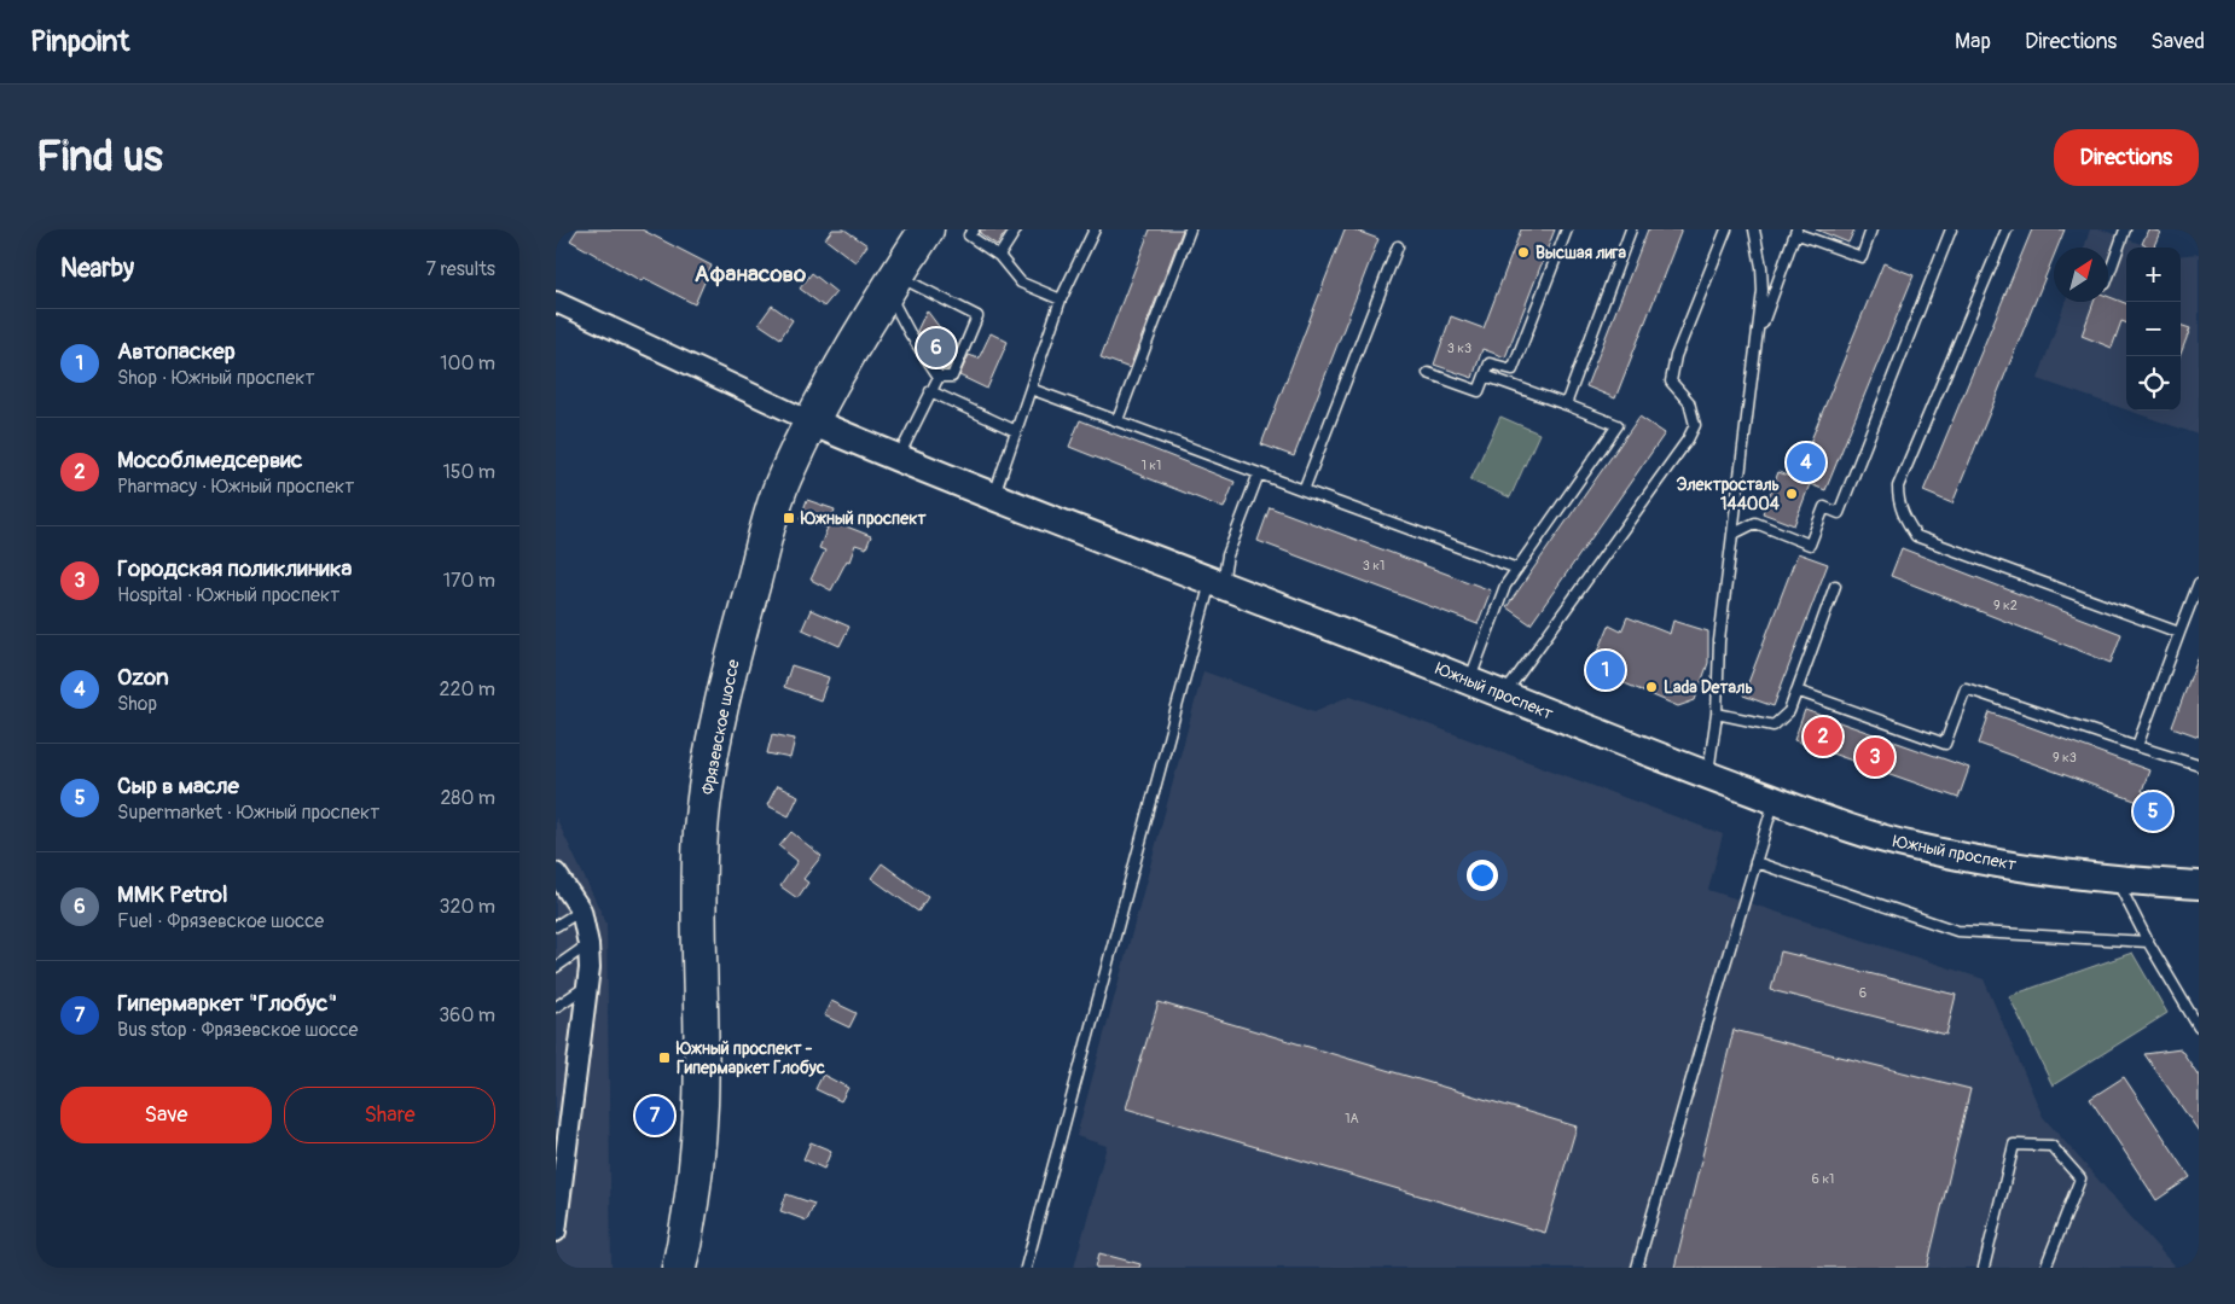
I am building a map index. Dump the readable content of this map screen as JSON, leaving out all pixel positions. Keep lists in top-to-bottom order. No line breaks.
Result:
{"streets":{"highway":["Фрязевское шоссе"],"main road":["Южный проспект"]},"crossings":[["Южный проспект","Фрязевское шоссе"]],"districts":["Афанасово"],"places":{"other":["Высшая лига","Электросталь 144004","Lada Dеталь"],"transit":["Южный проспект","Южный проспект - Гипермаркет Глобус"]},"house_numbers":["3 к3","1 к1","3 к1","9 к2","9 к3","6","1А","6 к1"],"north":"top right","page":{"header":"Pinpoint","nav":["Map","Directions","Saved"],"buttons":["Directions",["Save","Share"]],"title":"Find us","heading":["Nearby","7 results"],"map_buttons":["+","−"],"list":[{"mark":"1","name":"Автопаскер","note":"Shop · Южный проспект","value":"100 m"},{"mark":"2","name":"Мособлмедсервис","note":"Pharmacy · Южный проспект","value":"150 m"},{"mark":"3","name":"Городская поликлиника","note":"Hospital · Южный проспект","value":"170 m"},{"mark":"4","name":"Ozon","note":"Shop","value":"220 m"},{"mark":"5","name":"Сыр в масле","note":"Supermarket · Южный проспект","value":"280 m"},{"mark":"6","name":"MMK Petrol","note":"Fuel · Фрязевское шоссе","value":"320 m"},{"mark":"7","name":"Гипермаркет \"Глобус\"","note":"Bus stop · Фрязевское шоссе","value":"360 m"}],"pins":["6","4","1","2","3","5","7"]}}
